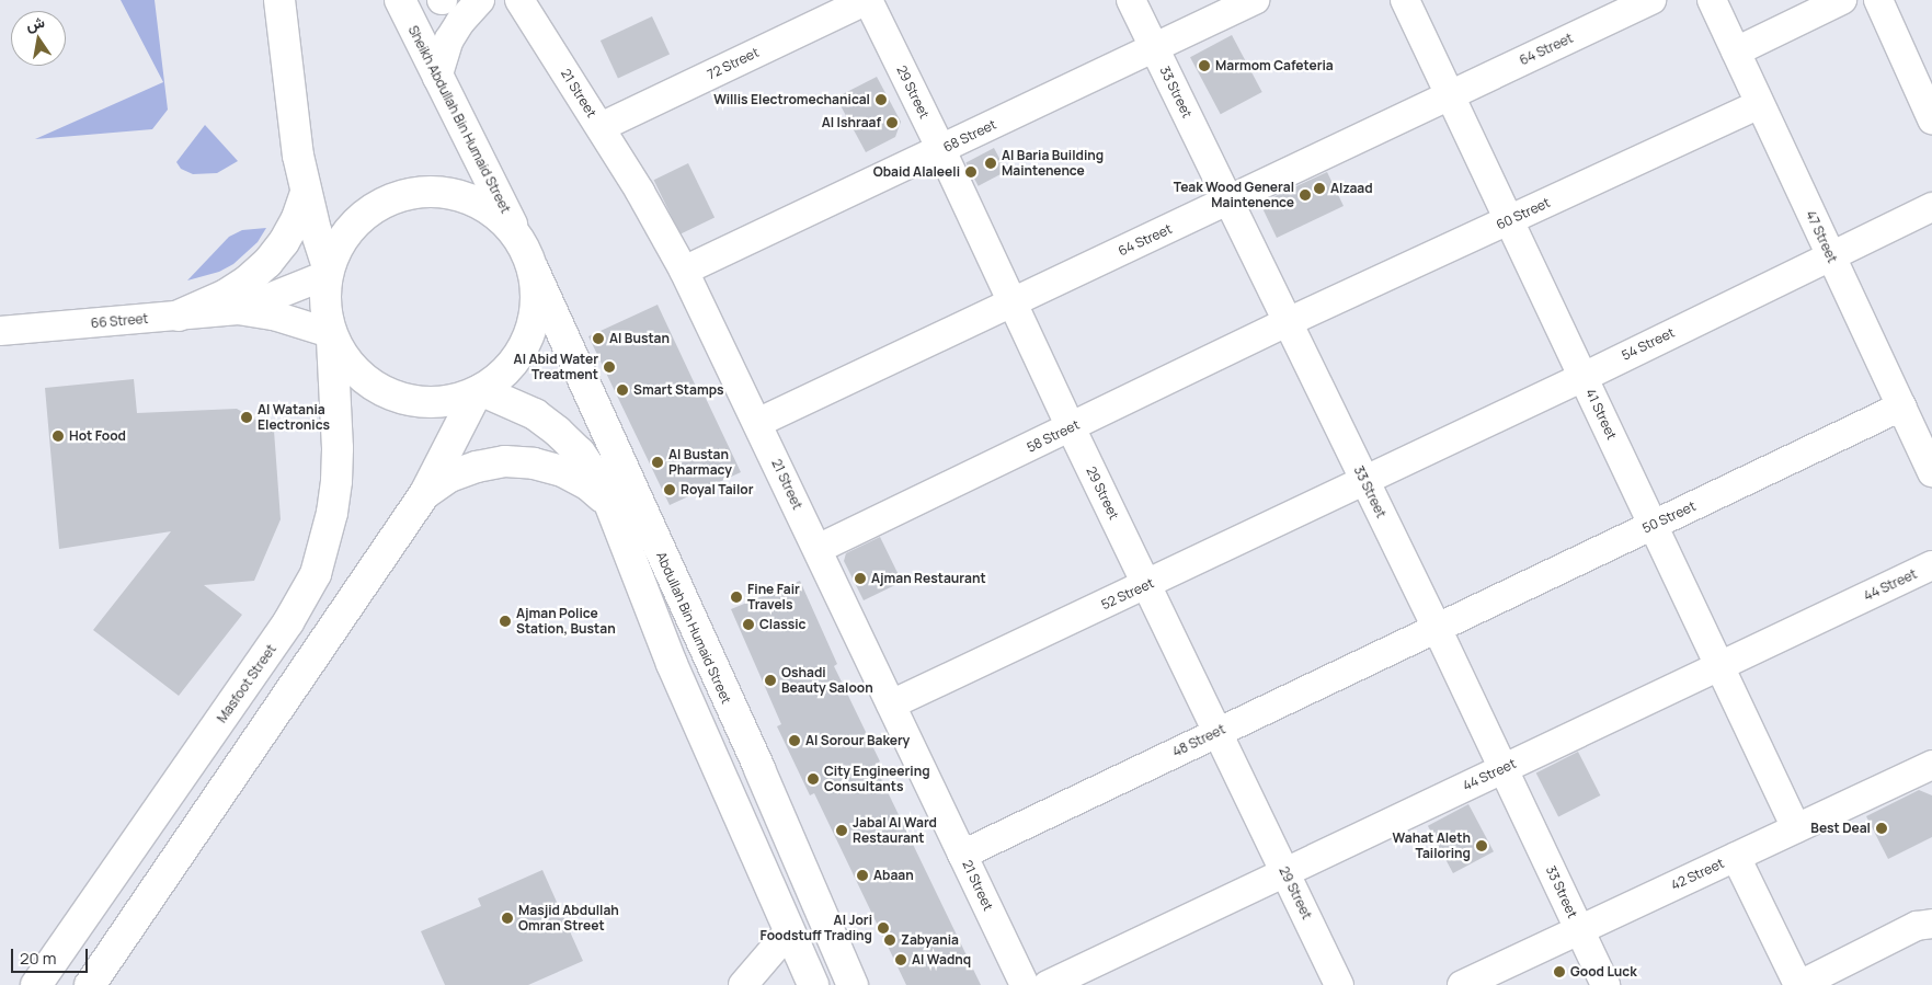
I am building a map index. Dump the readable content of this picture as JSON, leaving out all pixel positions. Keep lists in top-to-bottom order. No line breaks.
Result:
{"streets":{"street":["64 Street","72 Street","29 Street","33 Street","21 Street","Sheikh Abdullah Bin Humaid Street","68 Street","60 Street","47 Street","66 Street","54 Street","41 Street","58 Street","50 Street","44 Street","52 Street","Abdullah Bin Humaid Street","Masfoot Street","48 Street","42 Street"]},"crossings":[["64 Street","29 Street"],["64 Street","33 Street"],["64 Street","21 Street"],["64 Street","41 Street"],["72 Street","29 Street"],["72 Street","21 Street"],["29 Street","68 Street"],["29 Street","58 Street"],["29 Street","44 Street"],["29 Street","52 Street"],["29 Street","48 Street"],["33 Street","68 Street"],["33 Street","60 Street"],["33 Street","54 Street"],["33 Street","58 Street"],["33 Street","50 Street"],["33 Street","44 Street"],["33 Street","52 Street"],["33 Street","48 Street"],["33 Street","42 Street"],["21 Street","68 Street"],["21 Street","58 Street"],["21 Street","52 Street"],["21 Street","48 Street"],["Sheikh Abdullah Bin Humaid Street","Abdullah Bin Humaid Street"],["60 Street","47 Street"],["60 Street","41 Street"],["60 Street","58 Street"],["47 Street","54 Street"],["47 Street","50 Street"],["66 Street","Masfoot Street"],["54 Street","41 Street"],["54 Street","52 Street"],["41 Street","50 Street"],["41 Street","44 Street"],["41 Street","42 Street"],["50 Street","48 Street"]],"places":["Marmom Cafeteria","Willis Electromechanical","Al Ishraaf","Al Baria Building Maintenence","Obaid Alaleeli","Alzaad","Teak Wood General Maintenence","Al Bustan","Al Abid Water Treatment","Smart Stamps","Al Watania Electronics","Hot Food","Al Bustan Pharmacy","Royal Tailor","Ajman Restaurant","Fine Fair Travels","Ajman Police Station, Bustan","Classic","Oshadi Beauty Saloon","Al Sorour Bakery","City Engineering Consultants","Best Deal","Jabal Al Ward Restaurant","Wahat Aleth Tailoring","Abaan","Masjid Abdullah Omran Street","Al Jori Foodstuff Trading","Zabyania","Al Wadnq","Good Luck"],"scale_bar":"20 m","north":"top"}
